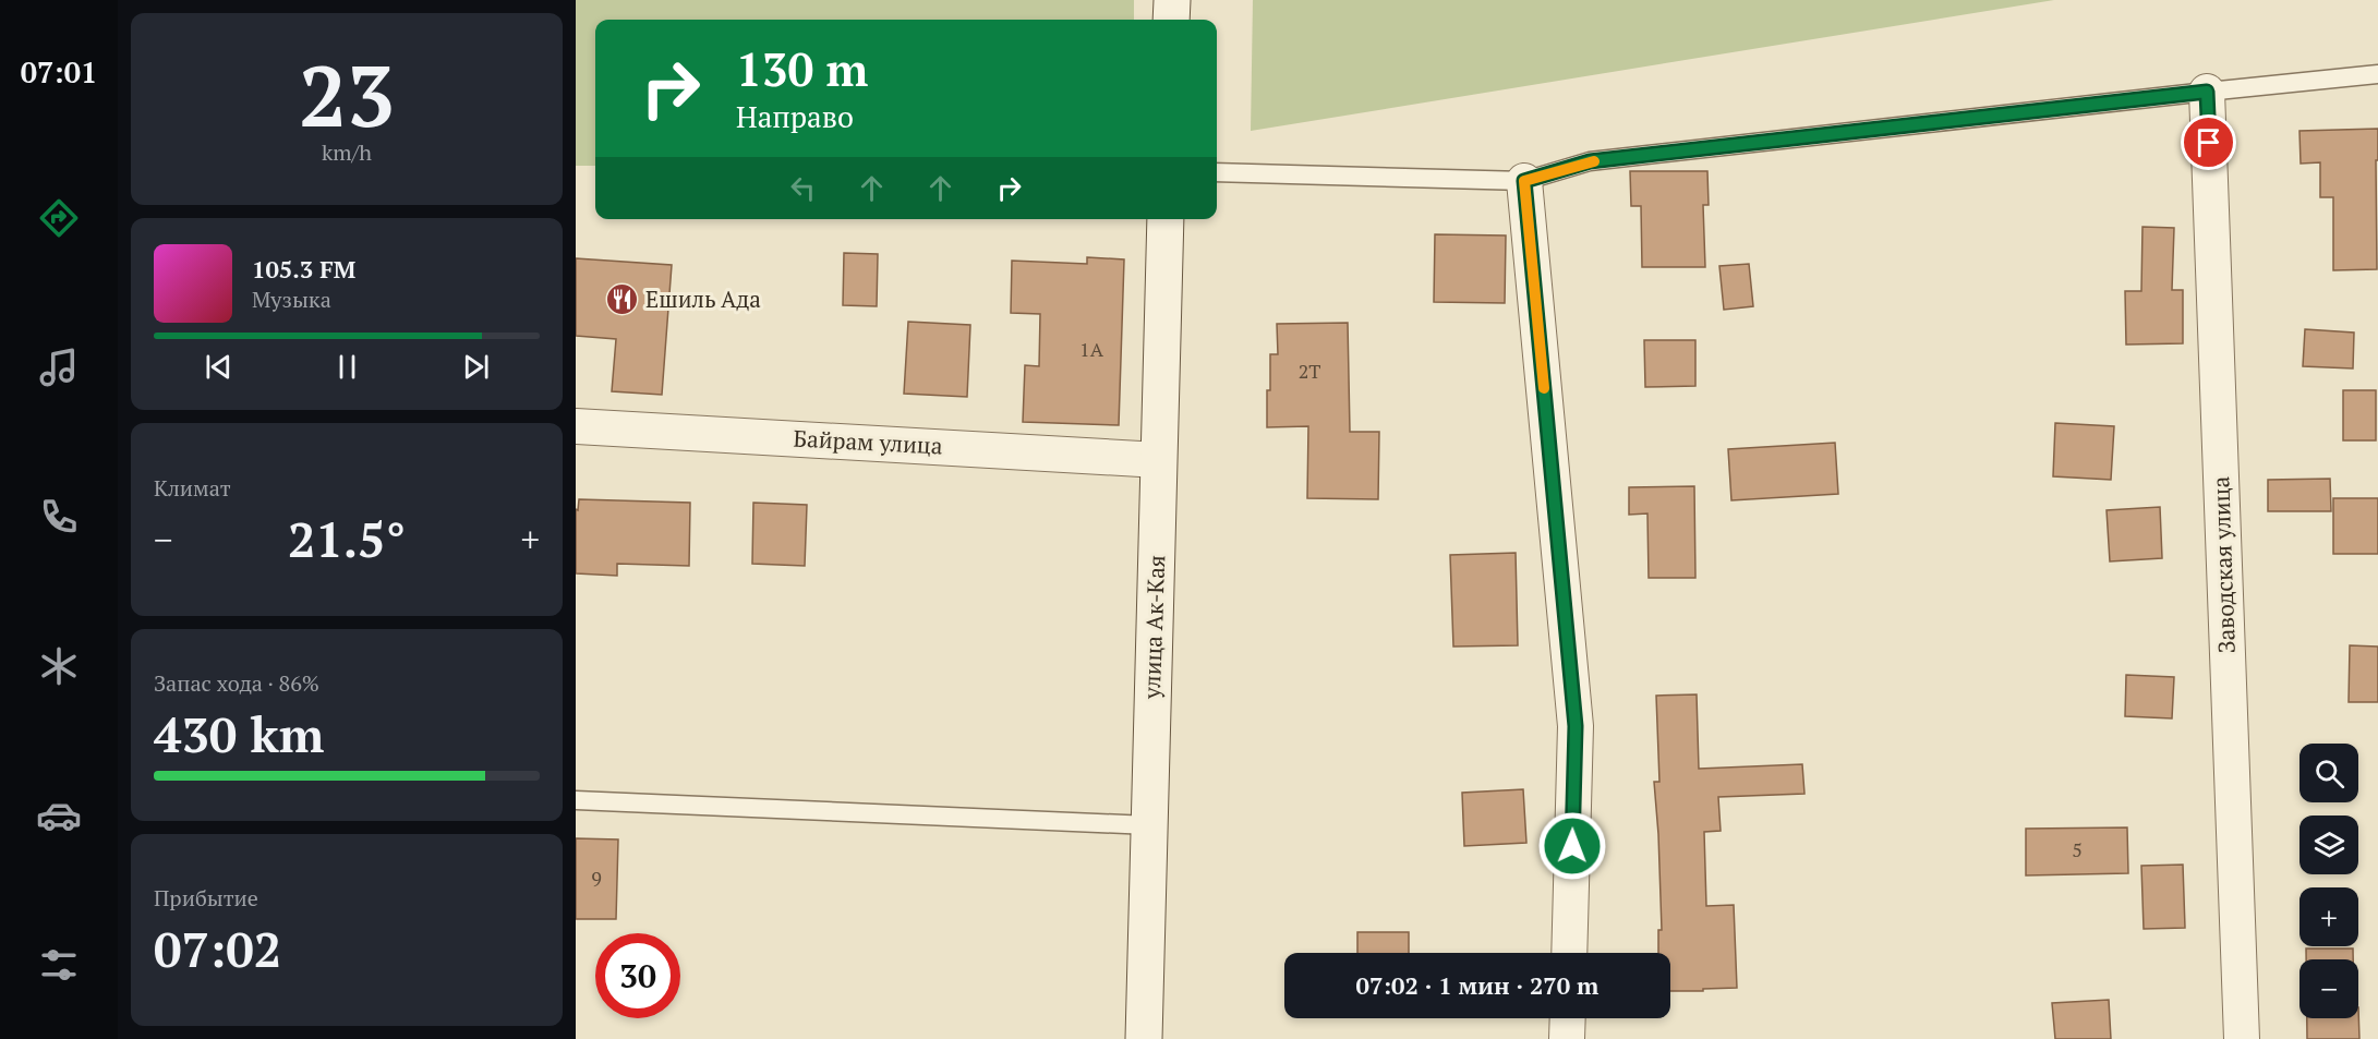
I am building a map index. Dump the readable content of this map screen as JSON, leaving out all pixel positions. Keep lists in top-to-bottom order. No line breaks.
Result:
{"streets":{"main road":["улица Ак-Кая"],"street":["Байрам улица","Заводская улица"]},"crossings":[["Байрам улица","улица Ак-Кая"]],"places":{"restaurant":["Ешиль Ада"]},"house_numbers":["1А","2Т","5","9"],"page":{"tabs":"07:01","tile":[["23","km/h"],"Климат",["Запас хода · 86%","430 km"],["Прибытие","07:02"]],"turn":["130 m","Направо"],"song":["105.3 FM","Музыка"],"heat":["−","21.5°","+"],"map_buttons":["+","−"],"limit":"30","trip":"07:02 · 1 мин · 270 m"}}
